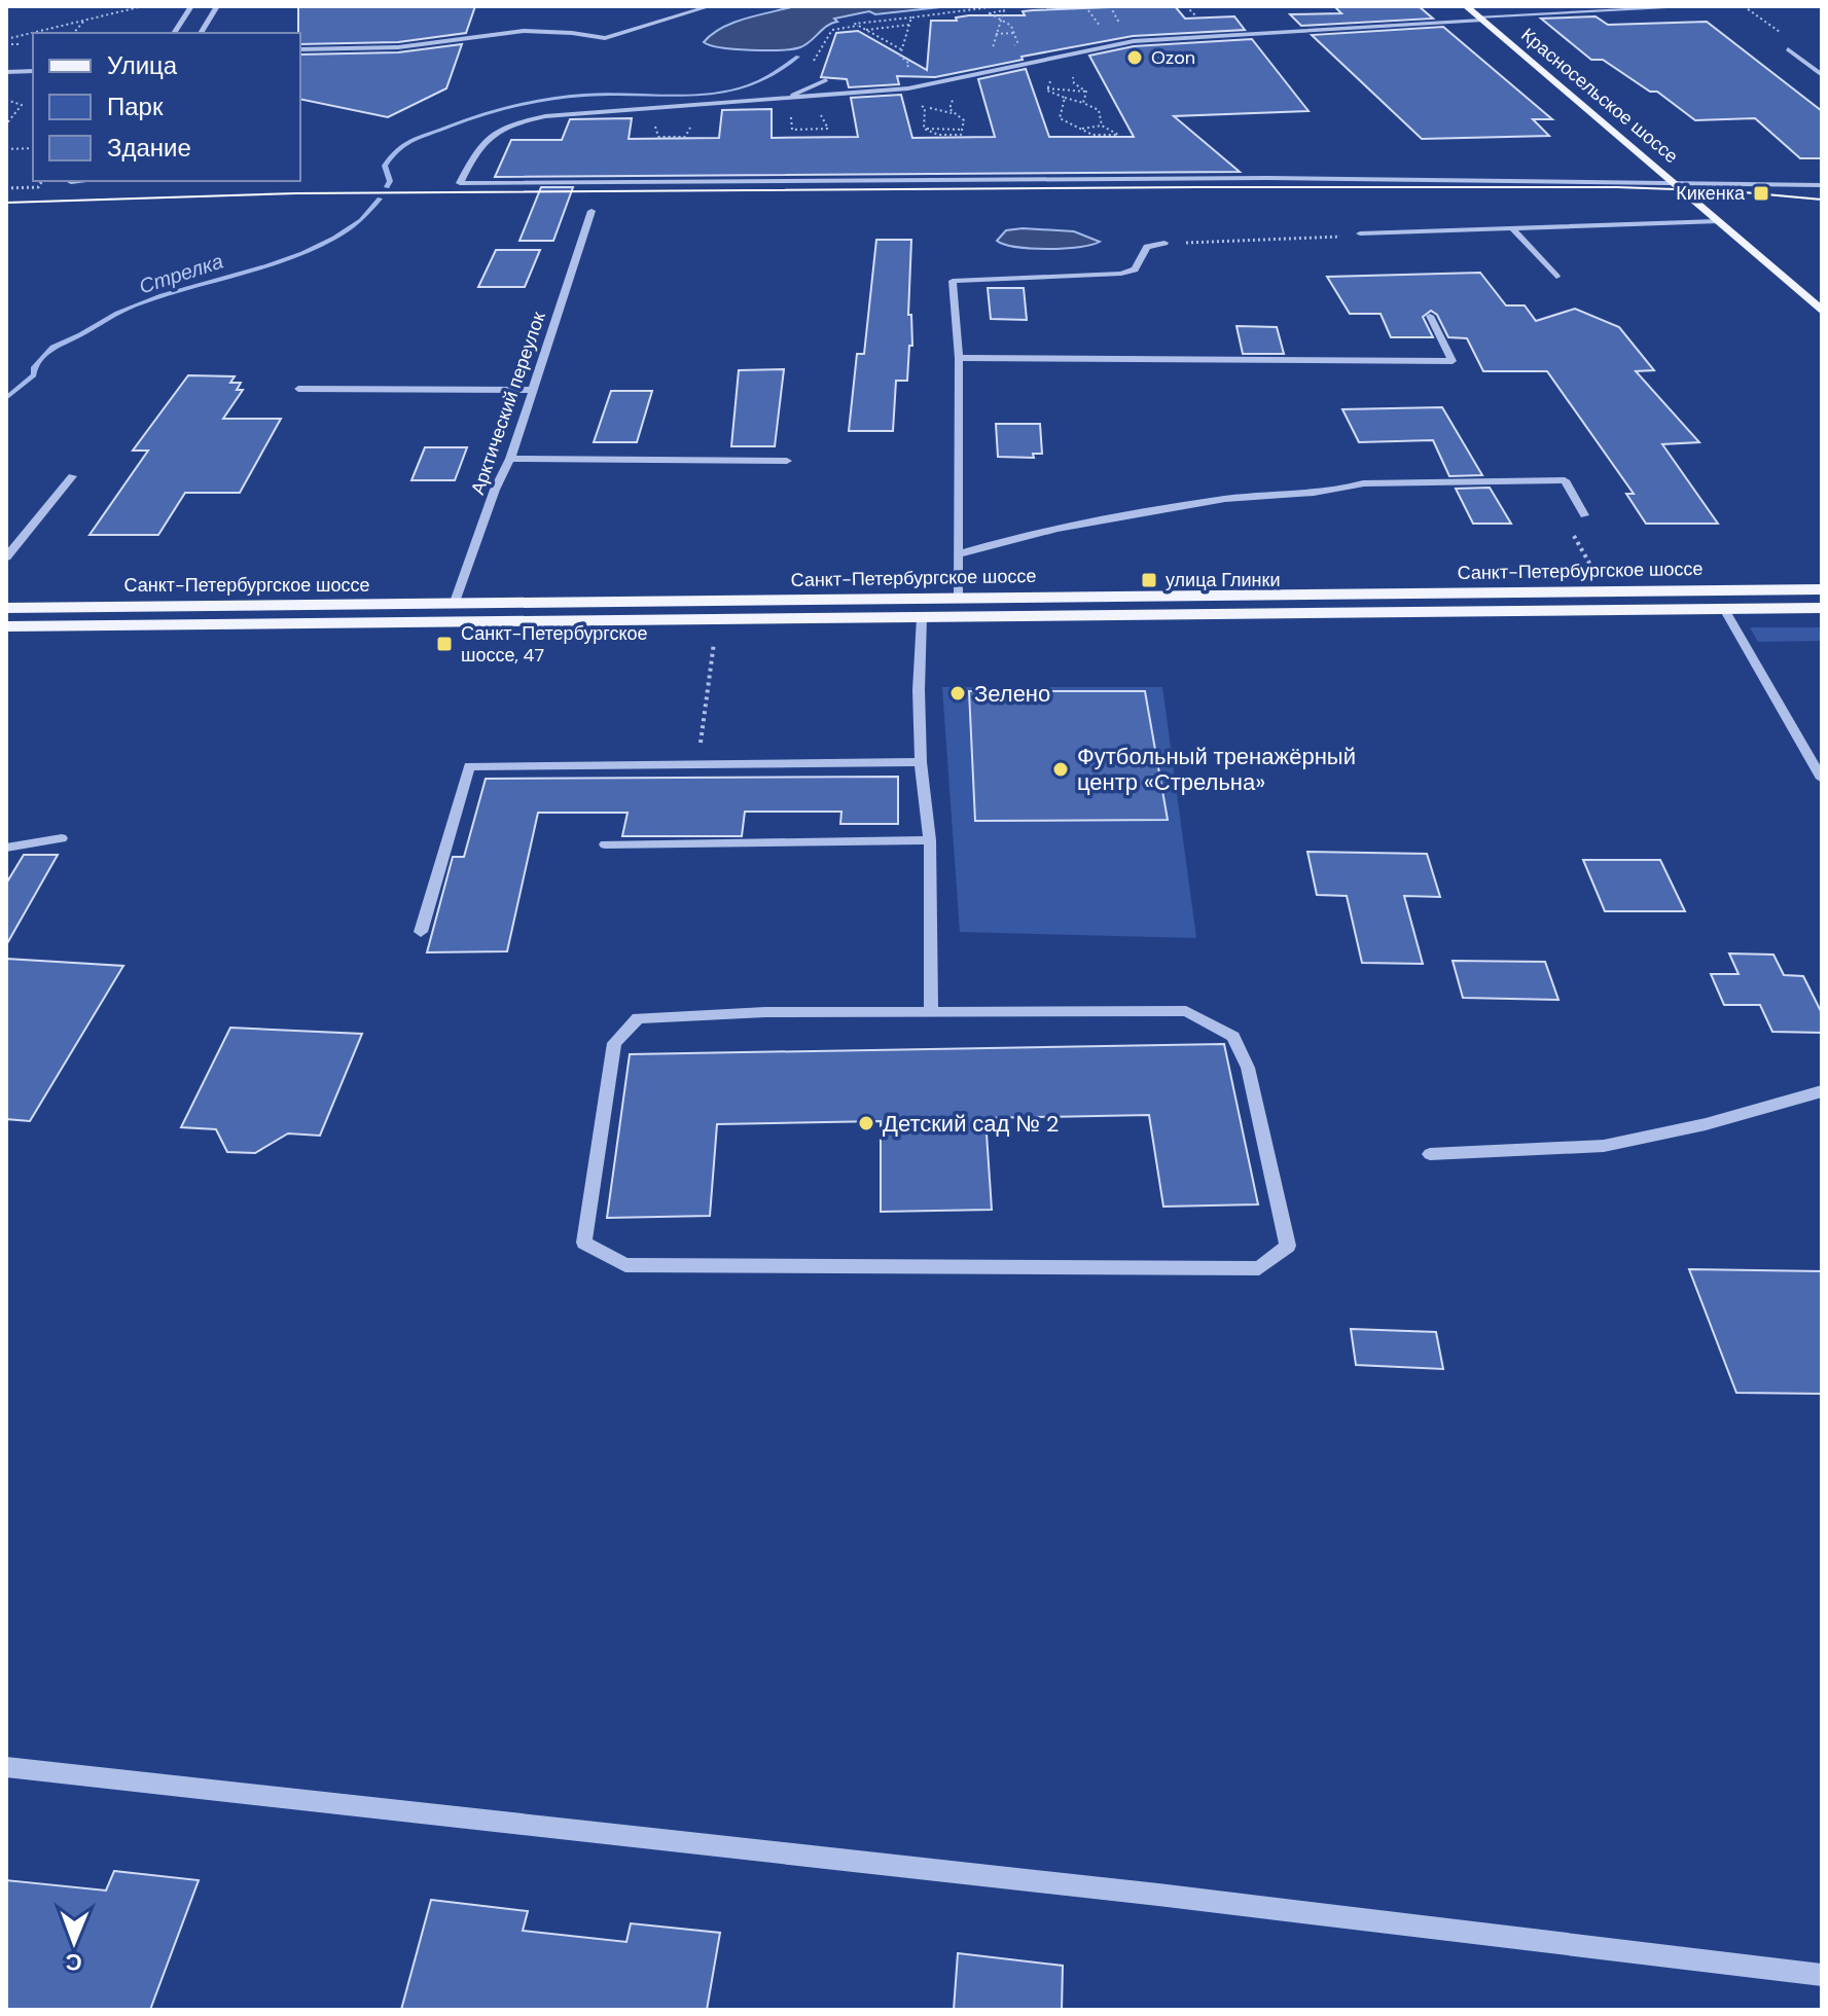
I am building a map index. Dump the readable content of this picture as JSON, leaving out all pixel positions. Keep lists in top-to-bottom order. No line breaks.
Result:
{"streets":{"main road":["Красносельское шоссе","Санкт-Петербургское шоссе"],"street":["Арктический переулок"]},"crossings":[["Арктический переулок","Санкт-Петербургское шоссе"]],"water":["Стрелка"],"places":{"other":["Ozon","Зелено","Футбольный тренажёрный центр «Стрельна»","Детский сад № 2"],"transit":["Кикенка","улица Глинки","Санкт-Петербургское шоссе, 47"]},"legend":["Улица","Парк","Здание"],"north":"bottom"}
